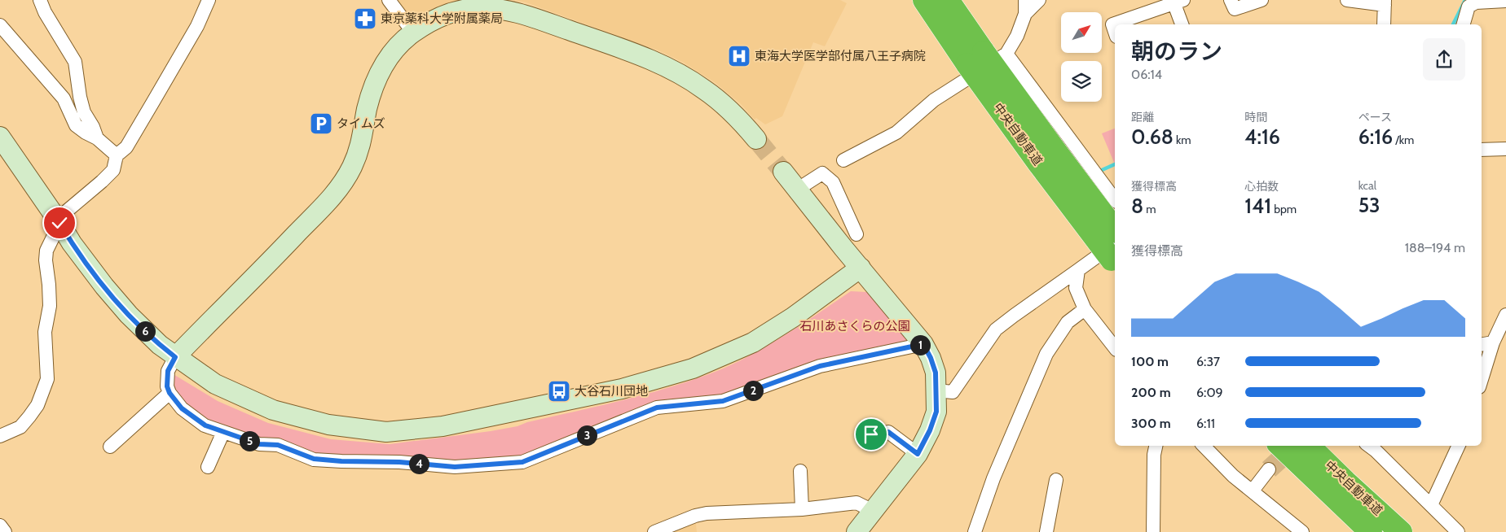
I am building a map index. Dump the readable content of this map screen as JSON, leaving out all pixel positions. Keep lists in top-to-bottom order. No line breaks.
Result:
{"streets":{"highway":["中央自動車道"]},"parks":["石川あさくらの公園"],"places":{"pharmacy":["東京薬科大学附属薬局"],"hospital":["東海大学医学部付属八王子病院"],"parking":["タイムズ"],"bus stop":["大谷石川団地"]},"north":"top right","page":{"heading":["朝のラン","06:14"],"stats":[["距離","0.68 km"],["時間","4:16"],["ペース","6:16 /km"],["獲得標高","8 m"],["心拍数","141 bpm"],["kcal","53"]],"chart":["獲得標高","188–194 m"],"pins":["6","1","2","3","5","4"],"list":[{"name":"100 m","note":"6:37"},{"name":"200 m","note":"6:09"},{"name":"300 m","note":"6:11"}]}}
